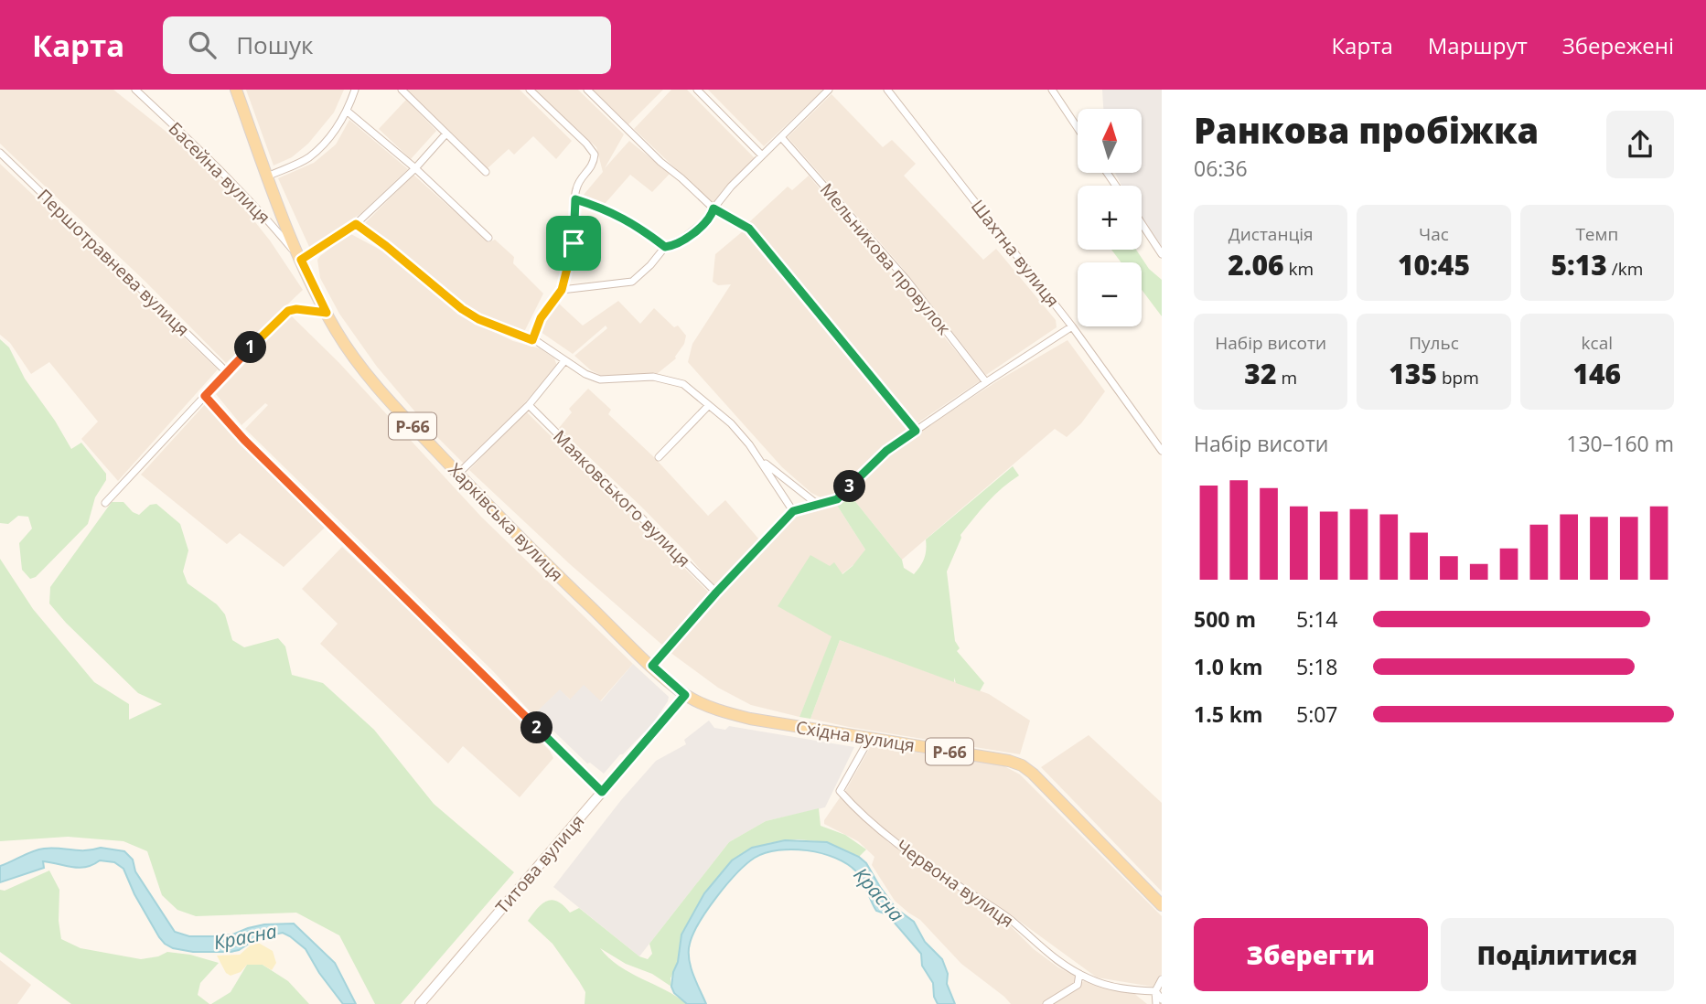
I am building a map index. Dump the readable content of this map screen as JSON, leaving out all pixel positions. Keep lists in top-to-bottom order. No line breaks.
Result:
{"streets":{"main road":["Р-66","Харківська вулиця","Східна вулиця"],"street":["Басейна вулиця","Шахтна вулиця","Мельникова провулок","Першотравнева вулиця","Маяковського вулиця","Титова вулиця","Червона вулиця"]},"crossings":[["Басейна вулиця","Харківська вулиця"],["Харківська вулиця","Східна вулиця"],["Харківська вулиця","Титова вулиця"],["Східна вулиця","Титова вулиця"],["Східна вулиця","Червона вулиця"]],"water":["Красна"],"north":"top","page":{"header":"Карта","search":"Пошук","nav":["Карта","Маршрут","Збережені"],"heading":["Ранкова пробіжка","06:36"],"map_buttons":["+","−"],"stats":[["Дистанція","2.06 km"],["Час","10:45"],["Темп","5:13 /km"],["Набір висоти","32 m"],["Пульс","135 bpm"],["kcal","146"]],"pins":["1","3","2"],"chart":["Набір висоти","130–160 m"],"list":[{"name":"500 m","note":"5:14"},{"name":"1.0 km","note":"5:18"},{"name":"1.5 km","note":"5:07"}],"buttons":["Зберегти","Поділитися"]}}
